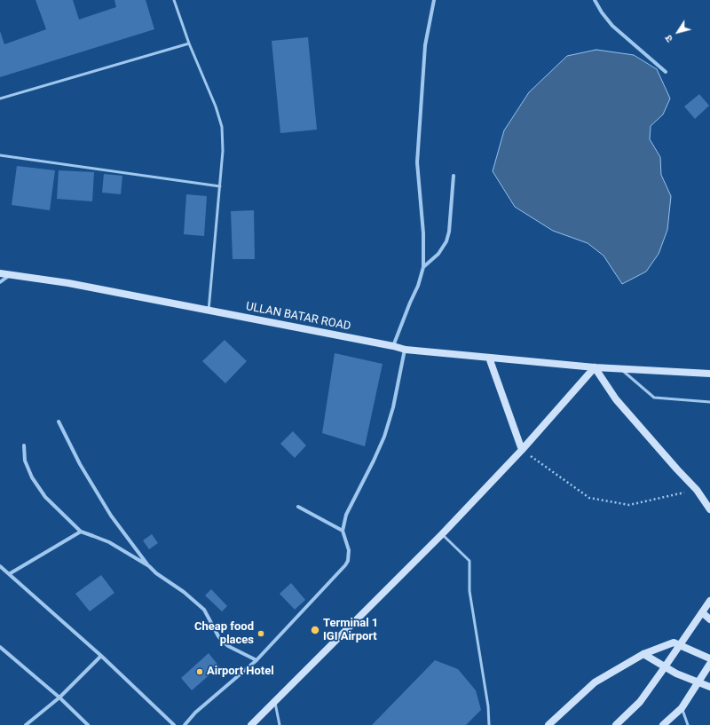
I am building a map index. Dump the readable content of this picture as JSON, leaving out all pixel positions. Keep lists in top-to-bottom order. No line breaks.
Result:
{"streets":{"street":["ULLAN BATAR ROAD"]},"places":["Terminal 1 IGI Airport","Cheap food places","Airport Hotel"],"north":"bottom left"}
